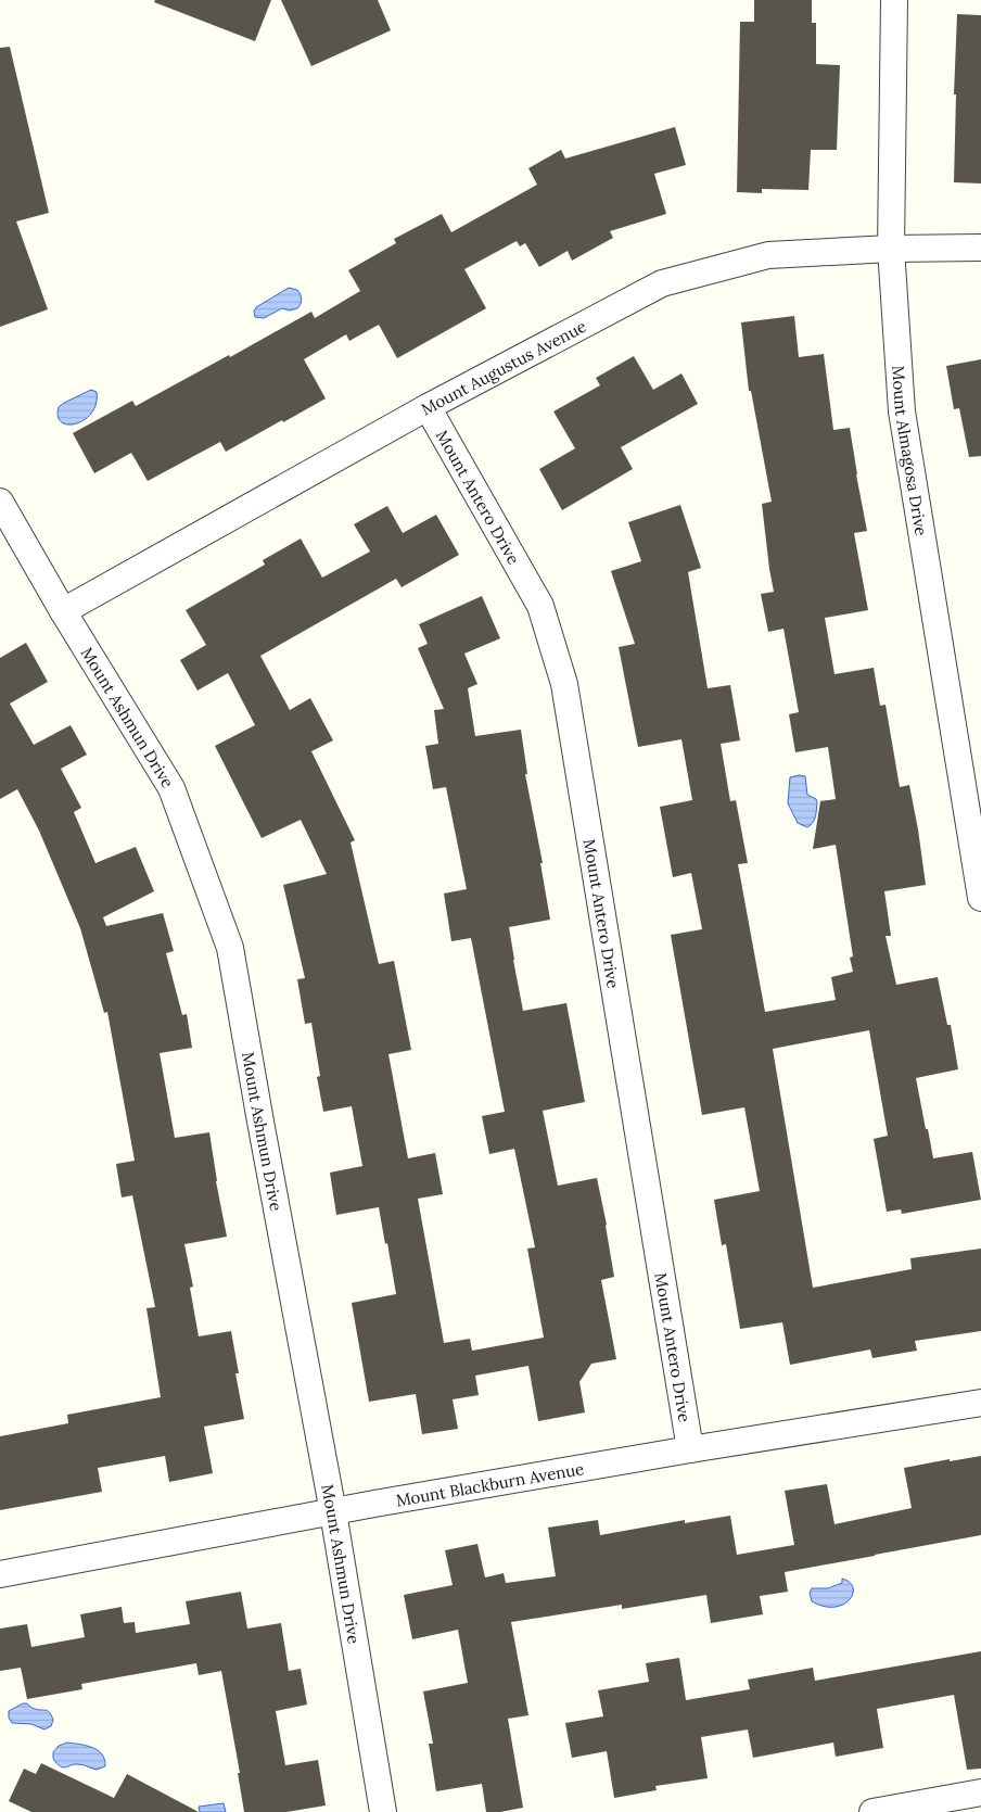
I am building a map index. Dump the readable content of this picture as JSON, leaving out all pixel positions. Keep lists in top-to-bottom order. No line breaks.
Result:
{"streets":{"street":["Mount Augustus Avenue","Mount Almagosa Drive","Mount Antero Drive","Mount Ashmun Drive","Mount Blackburn Avenue"]},"crossings":[["Mount Augustus Avenue","Mount Almagosa Drive"],["Mount Augustus Avenue","Mount Antero Drive"],["Mount Augustus Avenue","Mount Ashmun Drive"],["Mount Antero Drive","Mount Blackburn Avenue"],["Mount Ashmun Drive","Mount Blackburn Avenue"]]}
